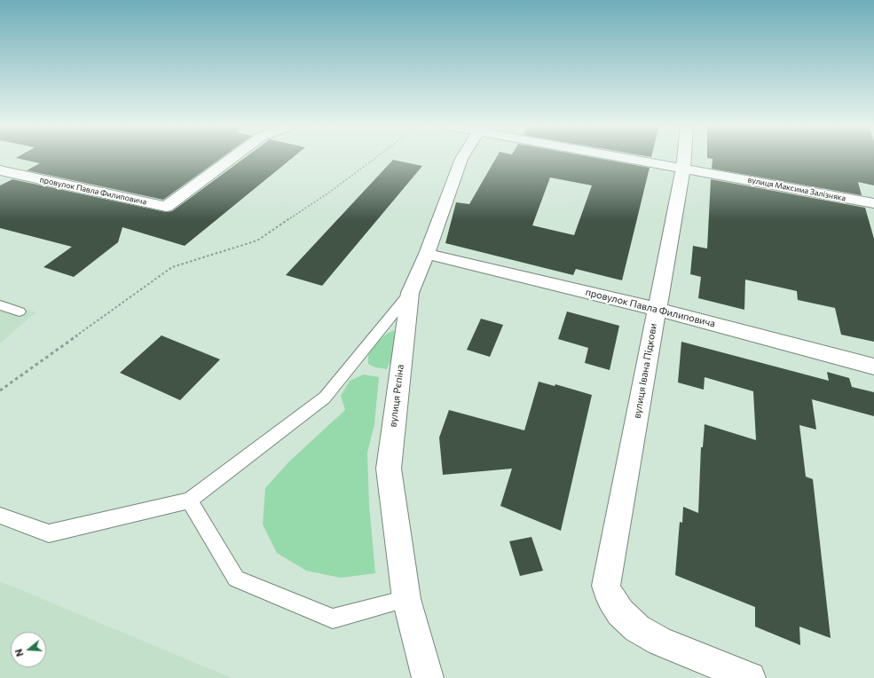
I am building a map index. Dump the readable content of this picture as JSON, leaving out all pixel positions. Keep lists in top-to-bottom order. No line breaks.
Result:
{"streets":{"street":["вулиця Максима Залізняка","провулок Павла Филиповича","вулиця Івана Підкови","вулиця Рєпіна"]},"crossings":[["вулиця Максима Залізняка","вулиця Івана Підкови"],["провулок Павла Филиповича","вулиця Івана Підкови"],["провулок Павла Филиповича","вулиця Рєпіна"]],"north":"left"}
